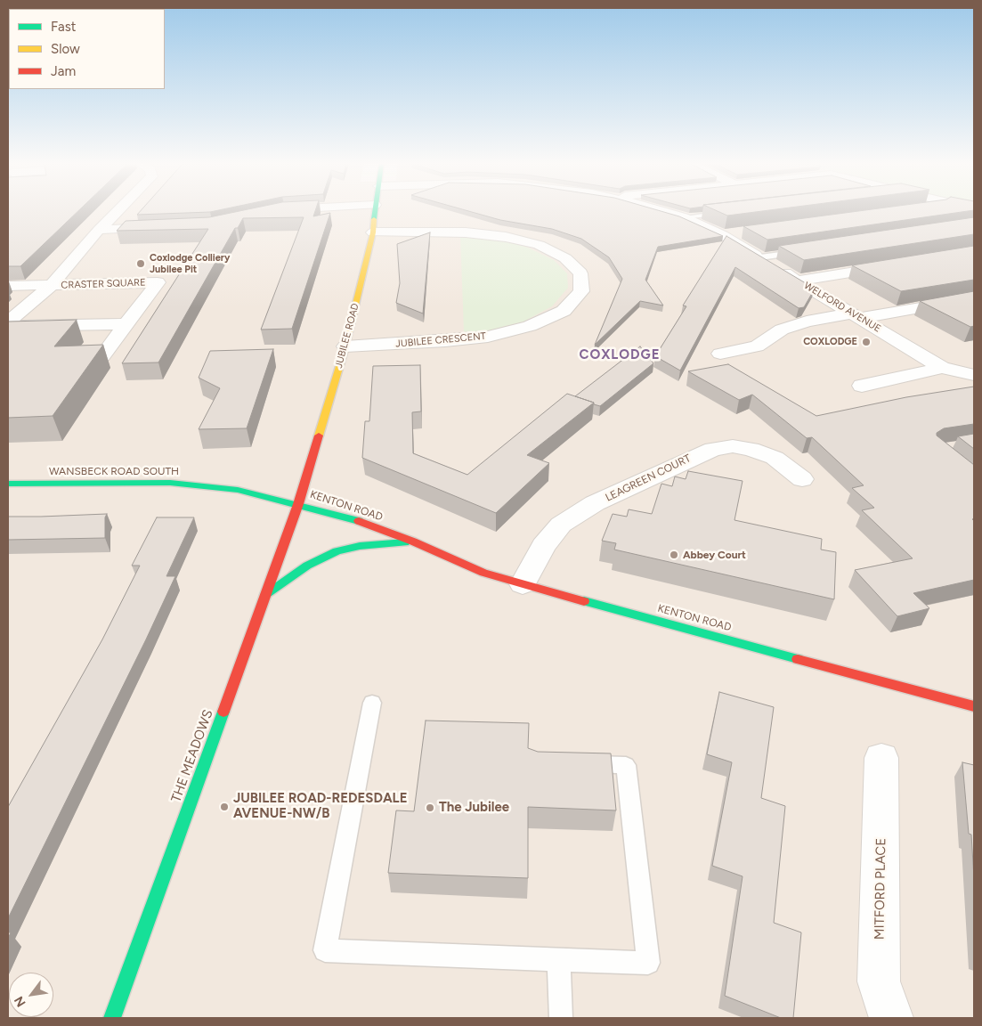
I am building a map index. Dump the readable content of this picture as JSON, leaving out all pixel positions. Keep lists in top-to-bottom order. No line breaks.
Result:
{"streets":{"street":["CRASTER SQUARE","WELFORD AVENUE","JUBILEE ROAD","JUBILEE CRESCENT","WANSBECK ROAD SOUTH","LEAGREEN COURT","KENTON ROAD","THE MEADOWS","MITFORD PLACE"]},"crossings":[["JUBILEE ROAD","JUBILEE CRESCENT"],["JUBILEE ROAD","WANSBECK ROAD SOUTH"],["JUBILEE ROAD","KENTON ROAD"],["JUBILEE ROAD","THE MEADOWS"],["WANSBECK ROAD SOUTH","KENTON ROAD"],["WANSBECK ROAD SOUTH","THE MEADOWS"],["LEAGREEN COURT","KENTON ROAD"],["KENTON ROAD","THE MEADOWS"]],"districts":["COXLODGE"],"places":["Coxlodge Colliery Jubilee Pit","COXLODGE","Abbey Court","JUBILEE ROAD-REDESDALE AVENUE-NW/B","The Jubilee"],"legend":["Fast","Slow","Jam"],"north":"bottom left"}
